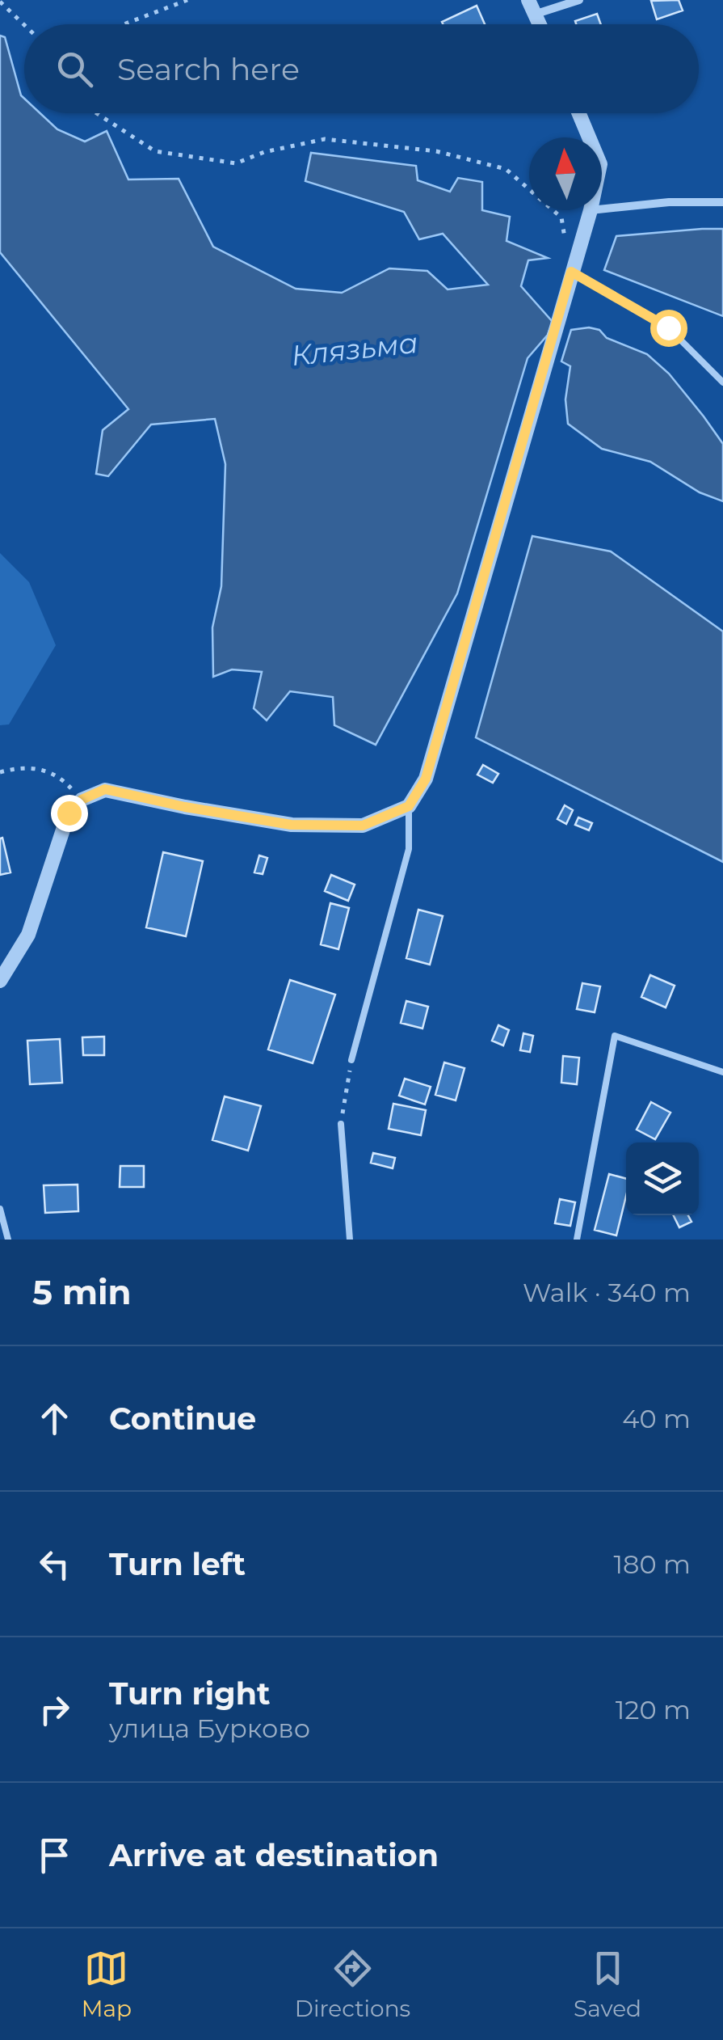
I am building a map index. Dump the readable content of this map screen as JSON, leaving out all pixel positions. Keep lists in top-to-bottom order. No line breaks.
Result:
{"water":["Клязьма"],"north":"top","page":{"search":"Search here","heading":["5 min","Walk · 340 m"],"list":[["Continue","40 m"],["Turn left","180 m"],["Turn right","улица Бурково","120 m"],"Arrive at destination"],"nav":["Map","Directions","Saved"]}}
